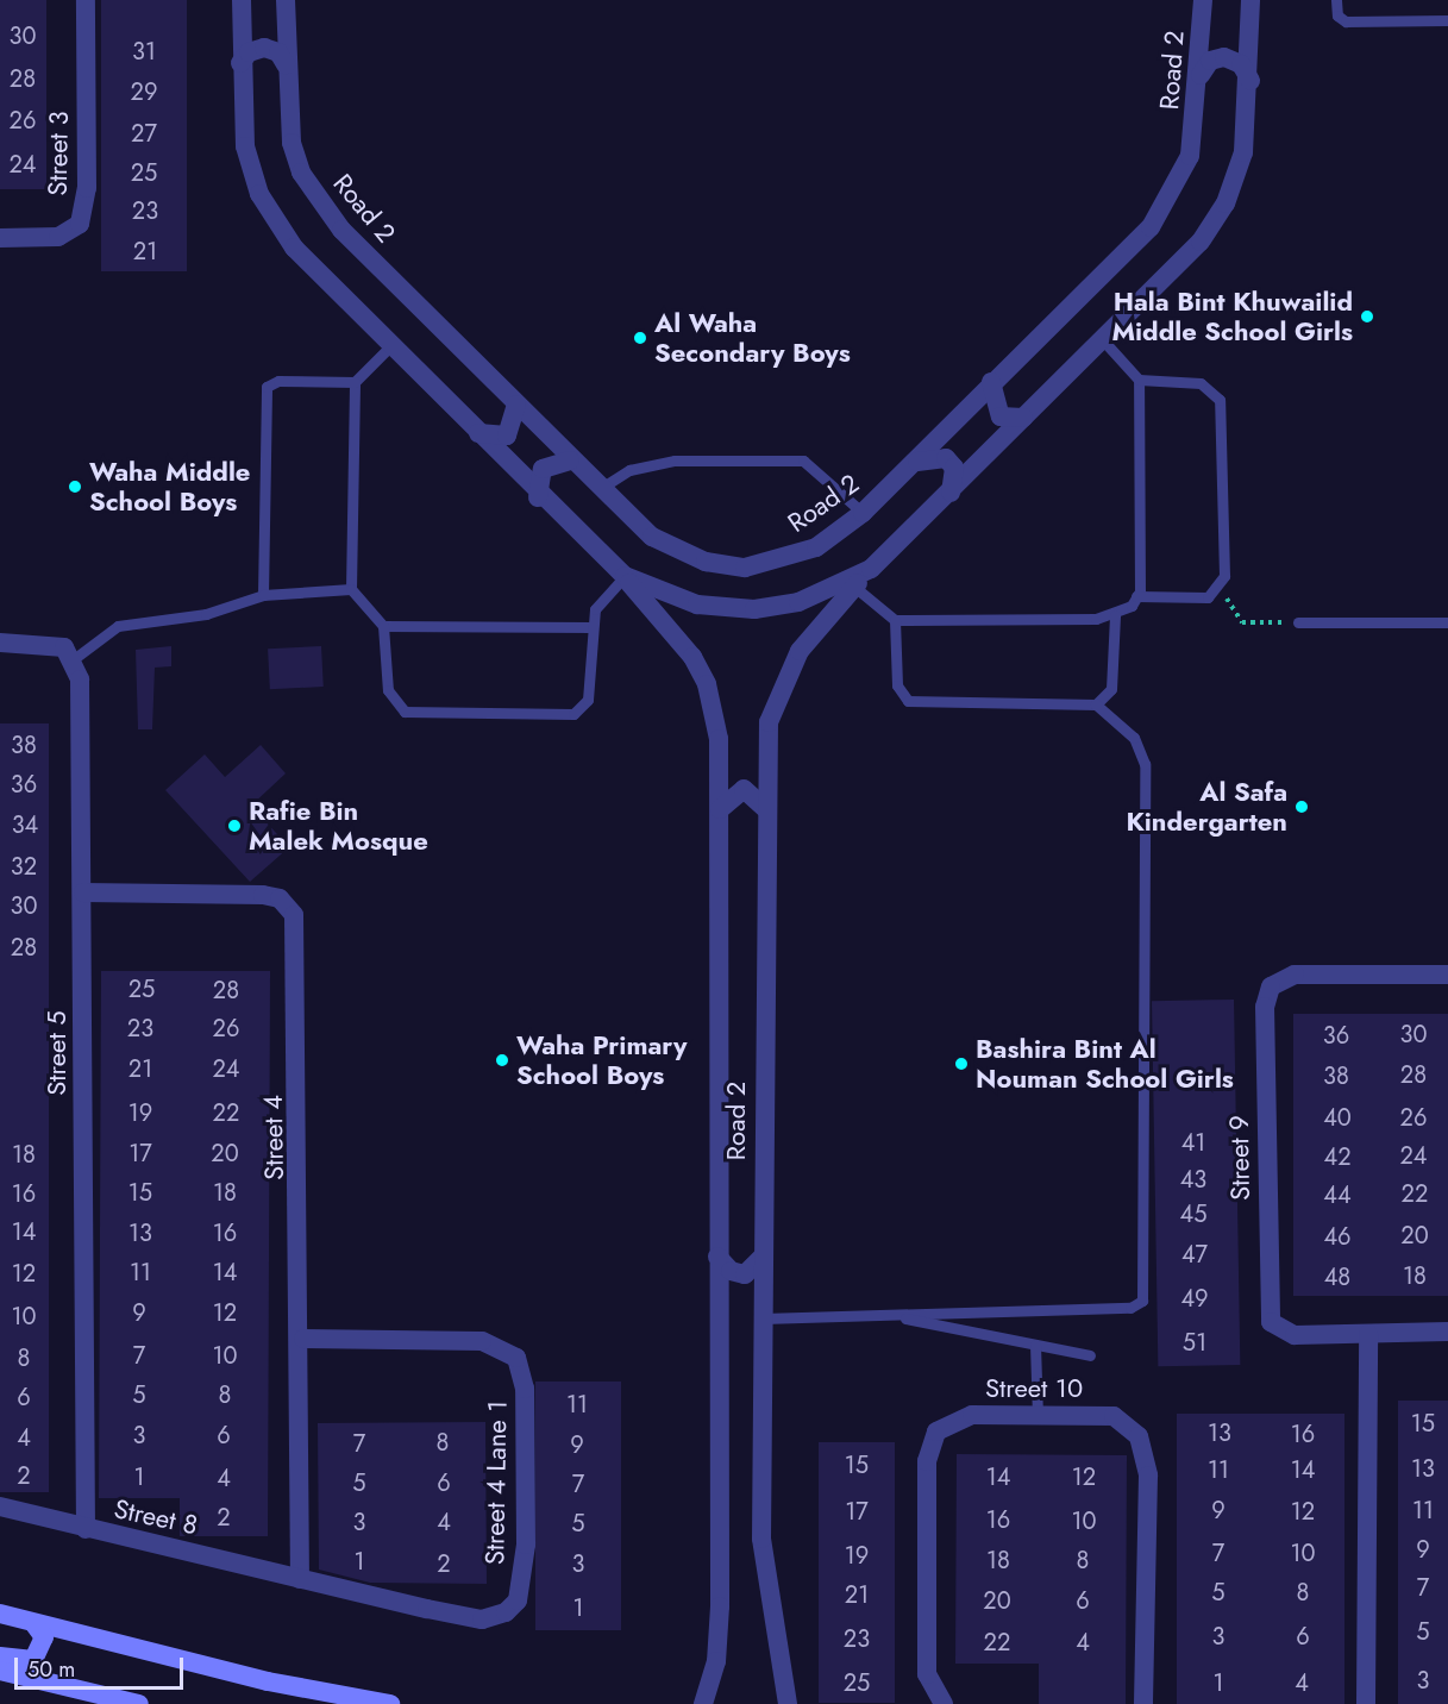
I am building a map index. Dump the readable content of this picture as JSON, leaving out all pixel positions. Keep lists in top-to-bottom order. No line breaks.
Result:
{"streets":{"street":["Road 2","Street 3","Street 5","Street 4","Street 9","Street 10","Street 4 Lane 1","Street 8"]},"crossings":[["Street 5","Street 4"],["Street 5","Street 8"],["Street 4","Street 4 Lane 1"],["Street 4","Street 8"],["Street 4 Lane 1","Street 8"]],"places":["Hala Bint Khuwailid Middle School Girls","Al Waha Secondary Boys","Waha Middle School Boys","Al Safa Kindergarten","Rafie Bin Malek Mosque","Waha Primary School Boys","Bashira Bint Al Nouman School Girls"],"house_numbers":["30","31","28","29","26","27","24","25","23","21","38","36","34","32","30","28","25","28","23","26","30","36","21","24","28","38","19","22","40","26","41","17","20","18","24","42","43","15","18","16","22","44","45","14","13","16","20","46","47","11","14","12","18","48","49","9","12","10","51","7","10","8","5","8","6","11","15","13","16","3","6","4","8","7","9","15","13","11","14","2","1","14","12","4","5","6","7","9","11","17","12","2","16","10","3","4","5","9","7","10","19","18","8","1","2","3","7","5","8","21","20","6","1","5","3","6","23","22","4","3","25","1","4"],"scale_bar":"50 m"}
